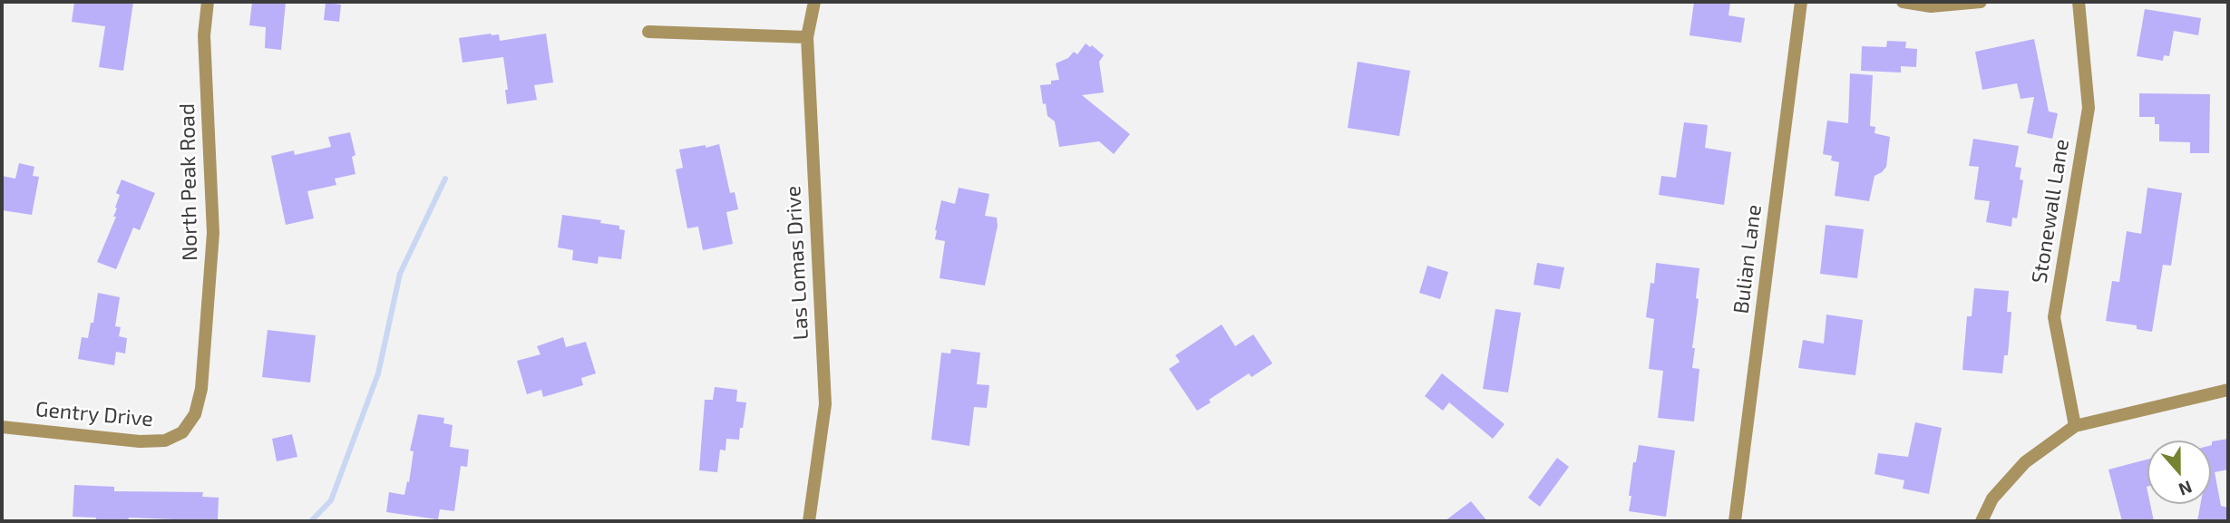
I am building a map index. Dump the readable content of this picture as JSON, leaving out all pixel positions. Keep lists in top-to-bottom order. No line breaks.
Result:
{"streets":{"street":["North Peak Road","Stonewall Lane","Bulian Lane","Las Lomas Drive","Gentry Drive"]},"crossings":[["North Peak Road","Gentry Drive"]],"north":"bottom"}
